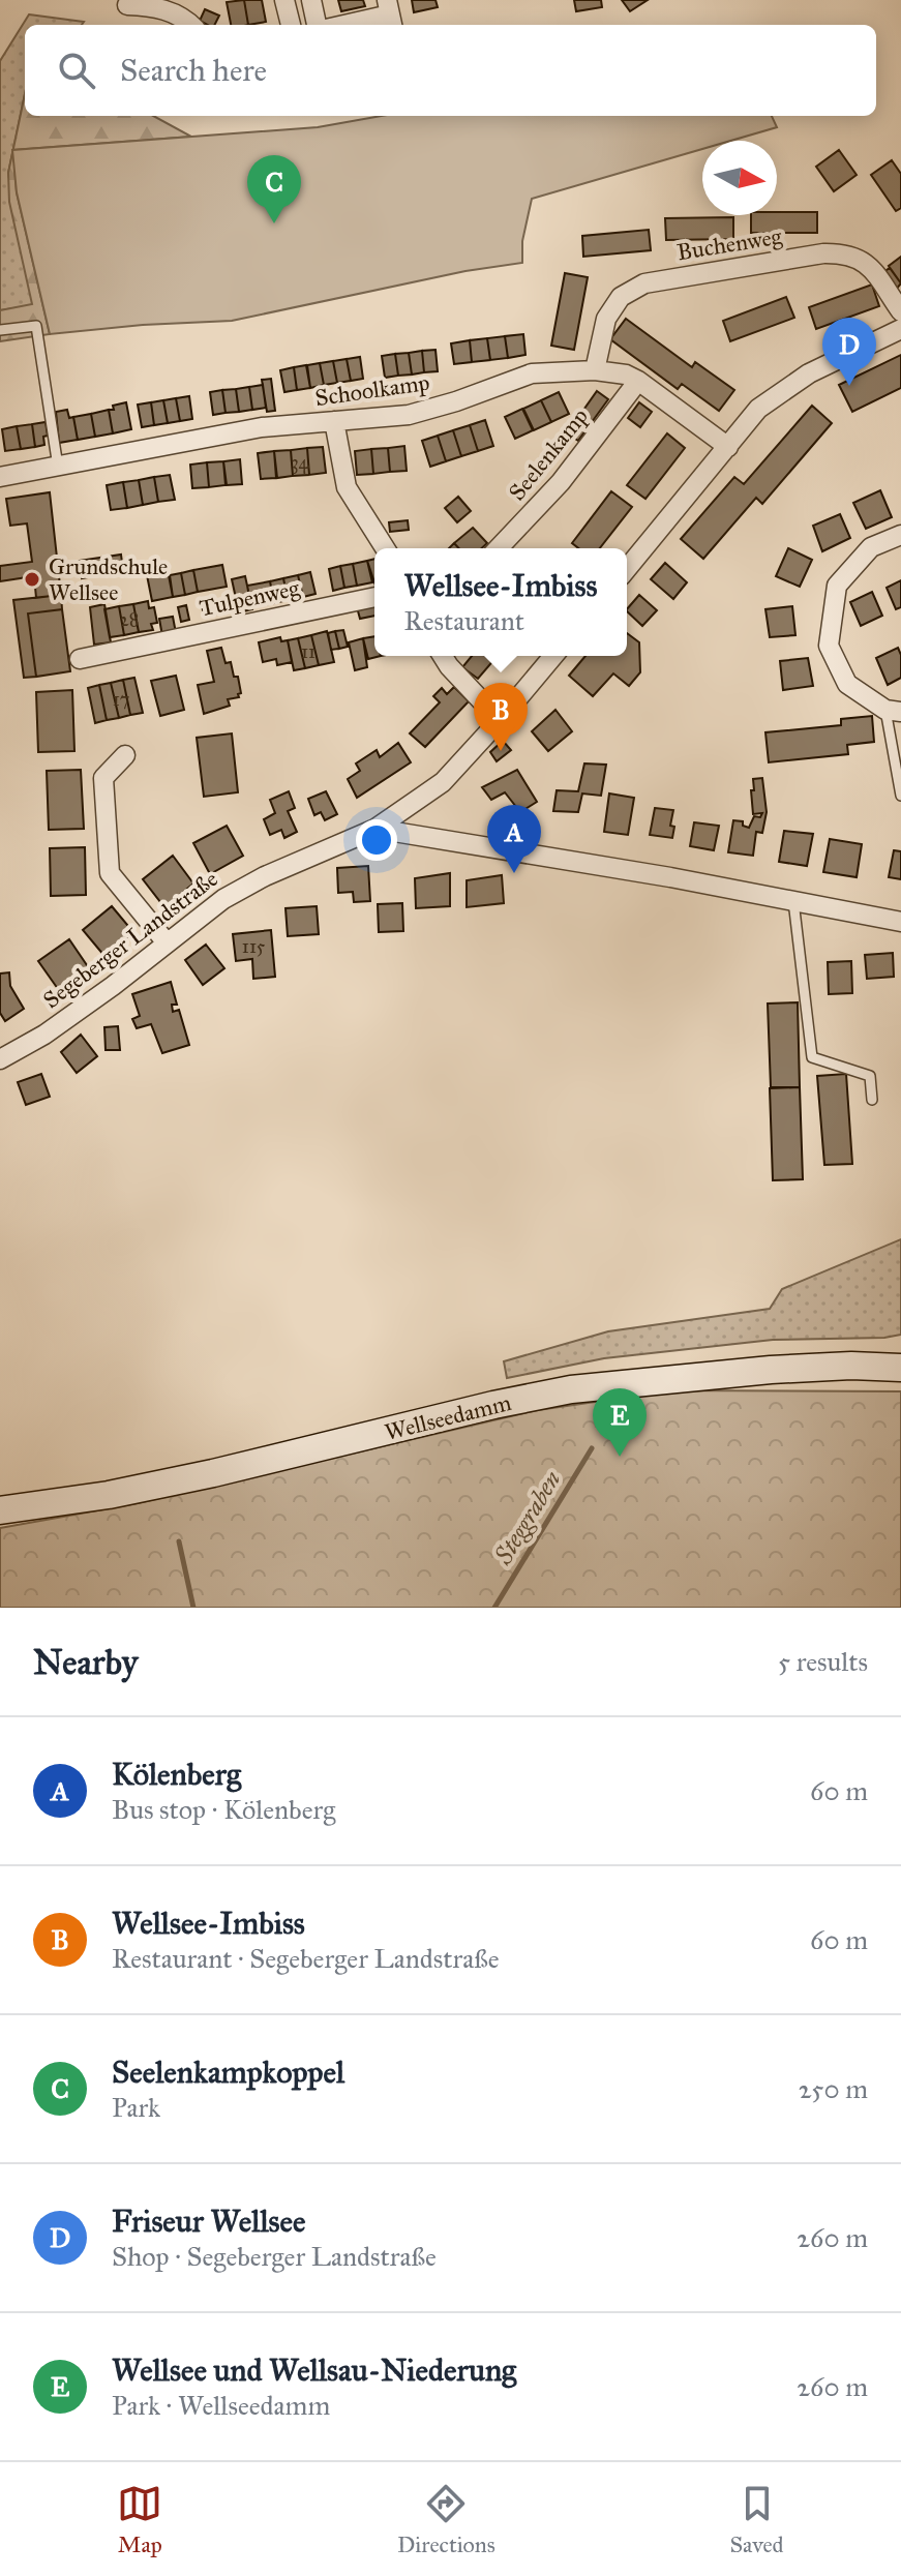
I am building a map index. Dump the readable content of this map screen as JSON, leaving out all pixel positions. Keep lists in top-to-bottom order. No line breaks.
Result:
{"streets":{"main road":["Wellseedamm"],"street":["Buchenweg","Schoolkamp","Seelenkamp","Tulpenweg","Segeberger Landstraße"]},"crossings":[["Buchenweg","Schoolkamp"],["Schoolkamp","Seelenkamp"]],"water":["Steggraben"],"places":["Grundschule Wellsee"],"house_numbers":["34","28","11","17","115"],"north":"right","page":{"search":"Search here","pins":["C","D","B","A","E"],"popup":["Wellsee-Imbiss","Restaurant"],"heading":["Nearby","5 results"],"list":[{"mark":"A","name":"Kölenberg","note":"Bus stop · Kölenberg","value":"60 m"},{"mark":"B","name":"Wellsee-Imbiss","note":"Restaurant · Segeberger Landstraße","value":"60 m"},{"mark":"C","name":"Seelenkampkoppel","note":"Park","value":"250 m"},{"mark":"D","name":"Friseur Wellsee","note":"Shop · Segeberger Landstraße","value":"260 m"},{"mark":"E","name":"Wellsee und Wellsau-Niederung","note":"Park · Wellseedamm","value":"260 m"}],"nav":["Map","Directions","Saved"]}}
